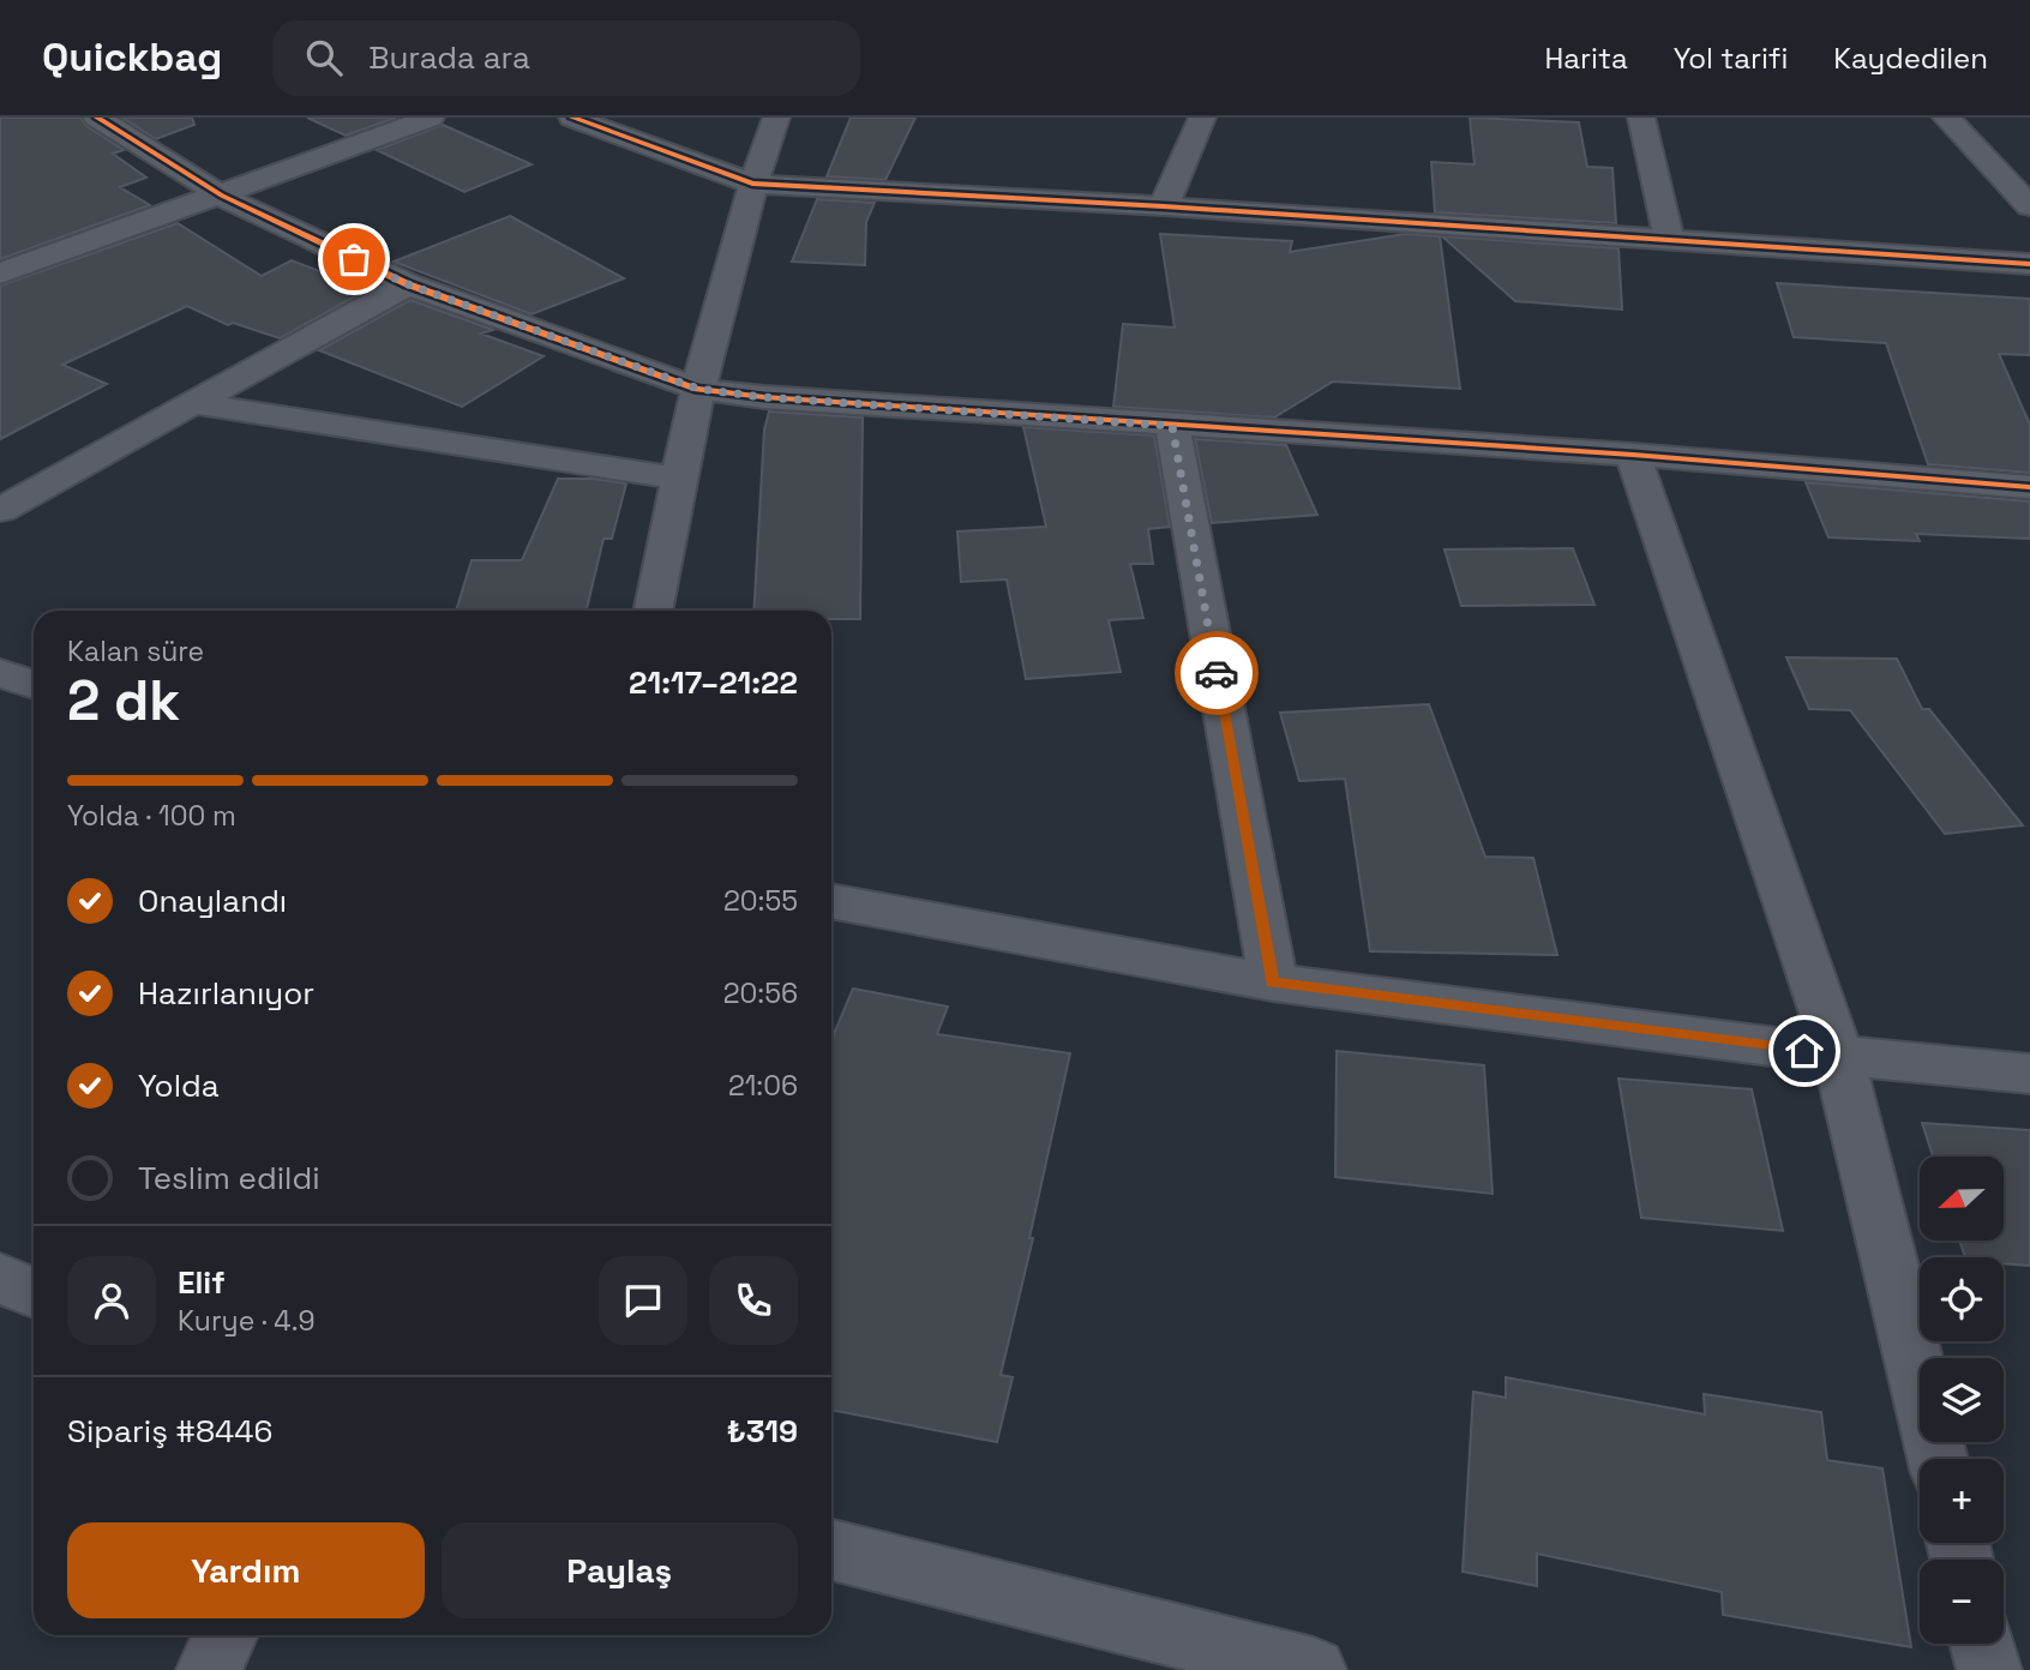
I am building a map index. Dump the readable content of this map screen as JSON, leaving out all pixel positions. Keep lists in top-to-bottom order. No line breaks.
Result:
{"north":"left","page":{"header":"Quickbag","search":"Burada ara","nav":["Harita","Yol tarifi","Kaydedilen"],"heading":["2 dk","Kalan süre","21:17–21:22"],"panel":["Elif","Kurye · 4.9","Sipariş #8446","₺319"],"bar":"Yolda · 100 m","list":[["Onaylandı","20:55"],["Hazırlanıyor","20:56"],["Yolda","21:06"],"Teslim edildi"],"map_buttons":["+","−"],"buttons":["Yardım","Paylaş"]}}
